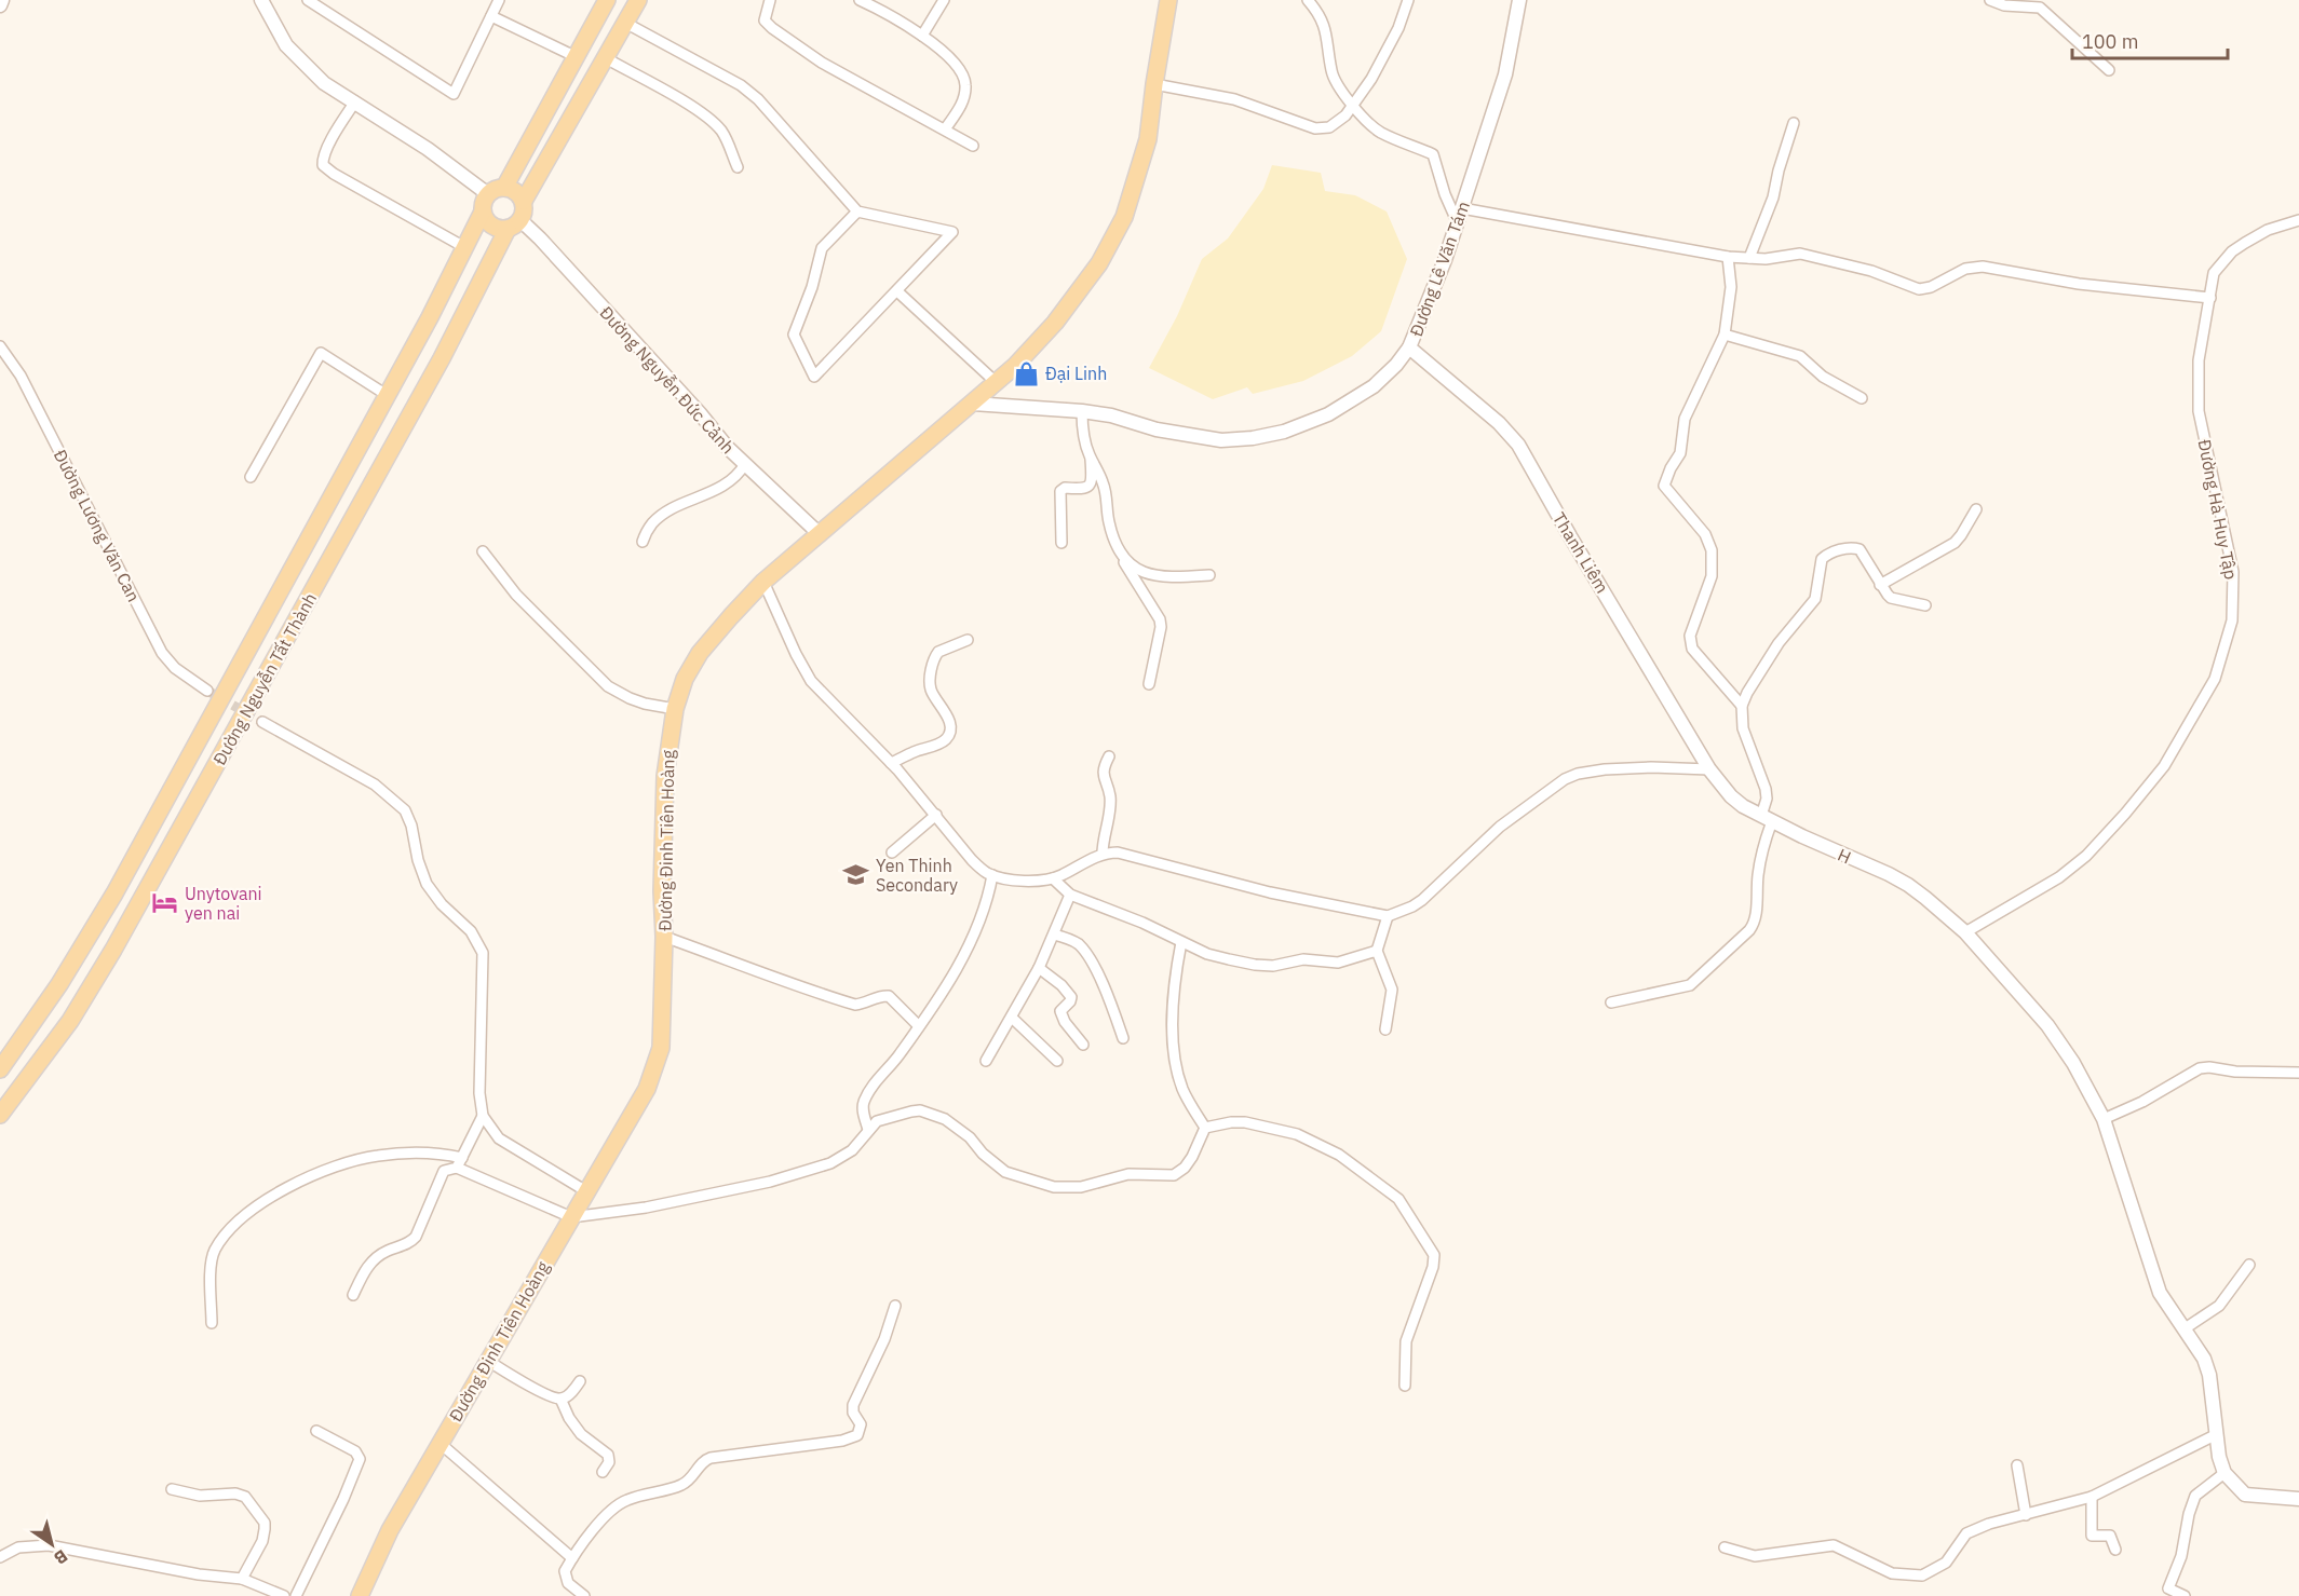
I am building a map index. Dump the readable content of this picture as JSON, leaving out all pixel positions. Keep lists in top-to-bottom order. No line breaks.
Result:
{"streets":{"main road":["Đường Nguyễn Tất Thành","Đường Đinh Tiên Hoàng"],"street":["Đường Lê Văn Tám","Đường Nguyễn Đức Cảnh","Đường Hà Huy Tập","Đường Lương Văn Can","Thanh Liêm","H"]},"crossings":[["Đường Lê Văn Tám","Thanh Liêm"],["Đường Lê Văn Tám","Đường Đinh Tiên Hoàng"],["Đường Nguyễn Đức Cảnh","Đường Nguyễn Tất Thành"],["Đường Nguyễn Đức Cảnh","Đường Đinh Tiên Hoàng"],["Đường Hà Huy Tập","H"],["Thanh Liêm","H"]],"places":{"shop":["Đại Linh"],"school or university":["Yen Thinh Secondary"],"hotel":["Unytovani yen nai"]},"scale_bar":"100 m","north":"bottom right"}
